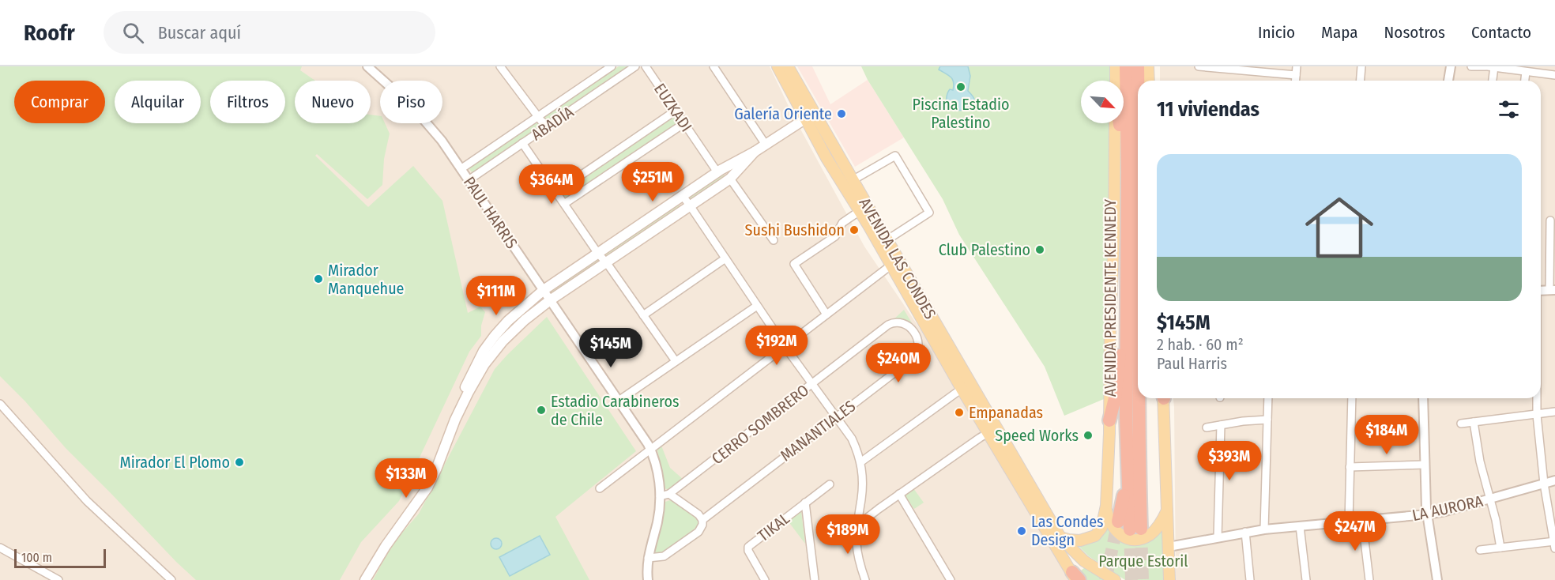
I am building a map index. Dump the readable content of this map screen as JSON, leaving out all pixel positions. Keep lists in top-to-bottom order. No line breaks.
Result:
{"streets":{"highway":["AVENIDA PRESIDENTE KENNEDY"],"main road":["AVENIDA LAS CONDES"],"street":["EUZKADI","ABADÍA","PAUL HARRIS","CERRO SOMBRERO","MANANTIALES","LA AURORA","TIKAL"]},"crossings":[["ABADÍA","PAUL HARRIS"],["PAUL HARRIS","CERRO SOMBRERO"],["PAUL HARRIS","MANANTIALES"],["CERRO SOMBRERO","MANANTIALES"]],"parks":["Parque Estoril"],"places":["Piscina Estadio Palestino","Galería Oriente","Sushi Bushidon","Club Palestino","Mirador Manquehue","Estadio Carabineros de Chile","Empanadas","Speed Works","Mirador El Plomo","Las Condes Design"],"scale_bar":"100 m","north":"bottom right","page":{"header":"Roofr","search":"Buscar aquí","nav":["Inicio","Mapa","Nosotros","Contacto"],"chip":["Comprar","Alquilar","Filtros","Nuevo","Piso"],"heading":"11 viviendas","list":[{"name":"$145M","note":"2 hab. · 60 m² · Paul Harris"}],"price":["$251M","$364M","$111M","$192M","$145M","$240M","$184M","$393M","$133M","$247M","$189M"],"scale":"100 m"}}
